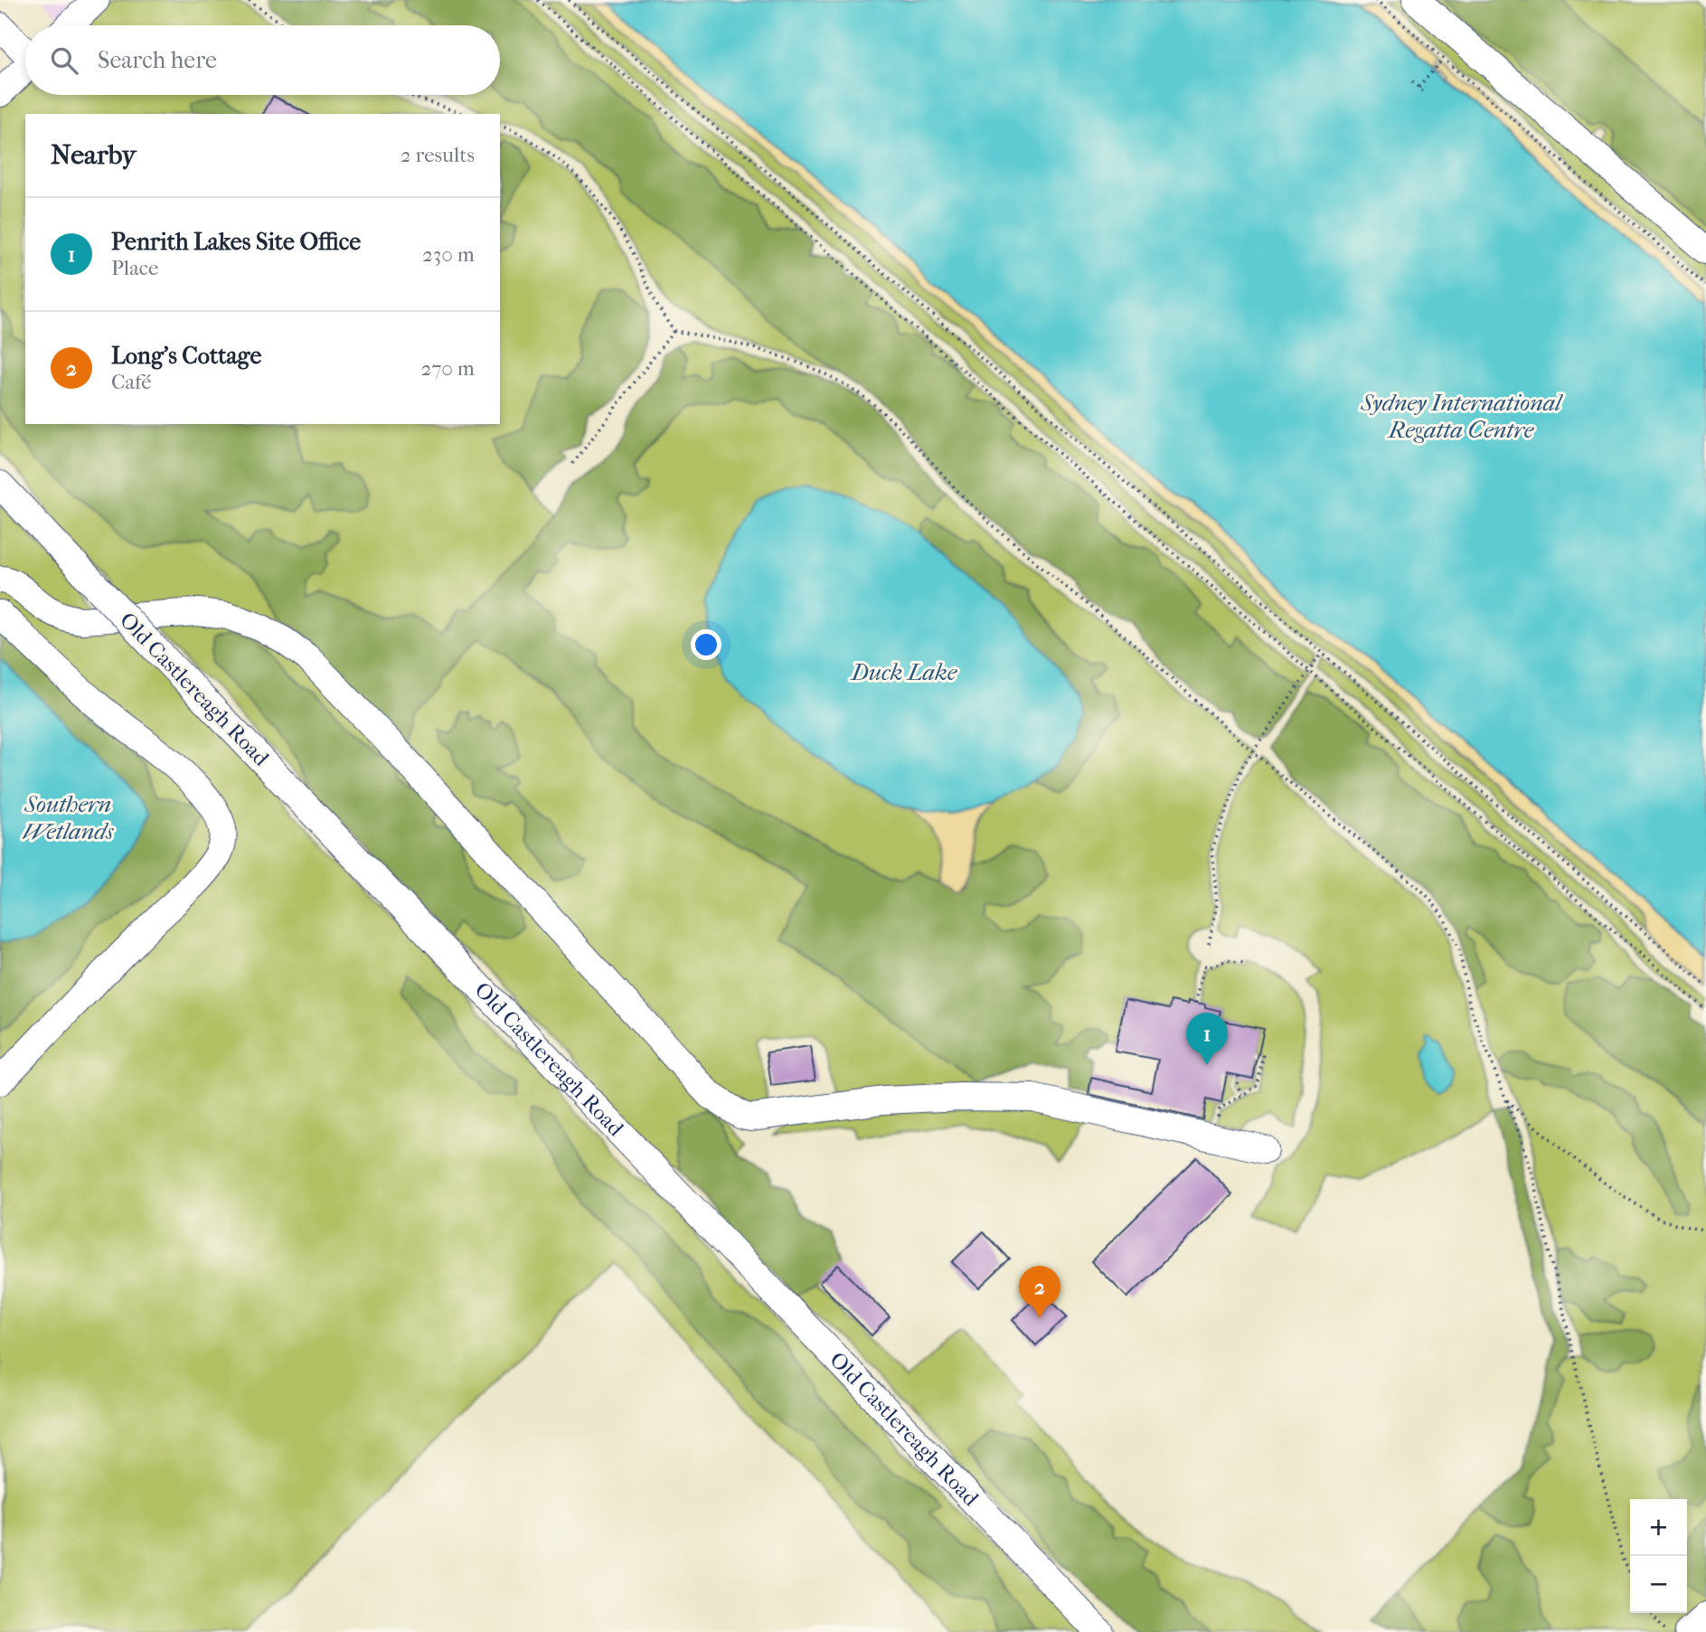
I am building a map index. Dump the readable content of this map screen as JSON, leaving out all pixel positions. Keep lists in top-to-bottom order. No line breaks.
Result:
{"streets":{"street":["Old Castlereagh Road"]},"water":["Sydney International Regatta Centre","Duck Lake","Southern Wetlands"],"page":{"search":"Search here","heading":["Nearby","2 results"],"list":[{"mark":"1","name":"Penrith Lakes Site Office","note":"Place","value":"230 m"},{"mark":"2","name":"Long's Cottage","note":"Café","value":"270 m"}],"pins":["1","2"],"map_buttons":["+","−"]}}
